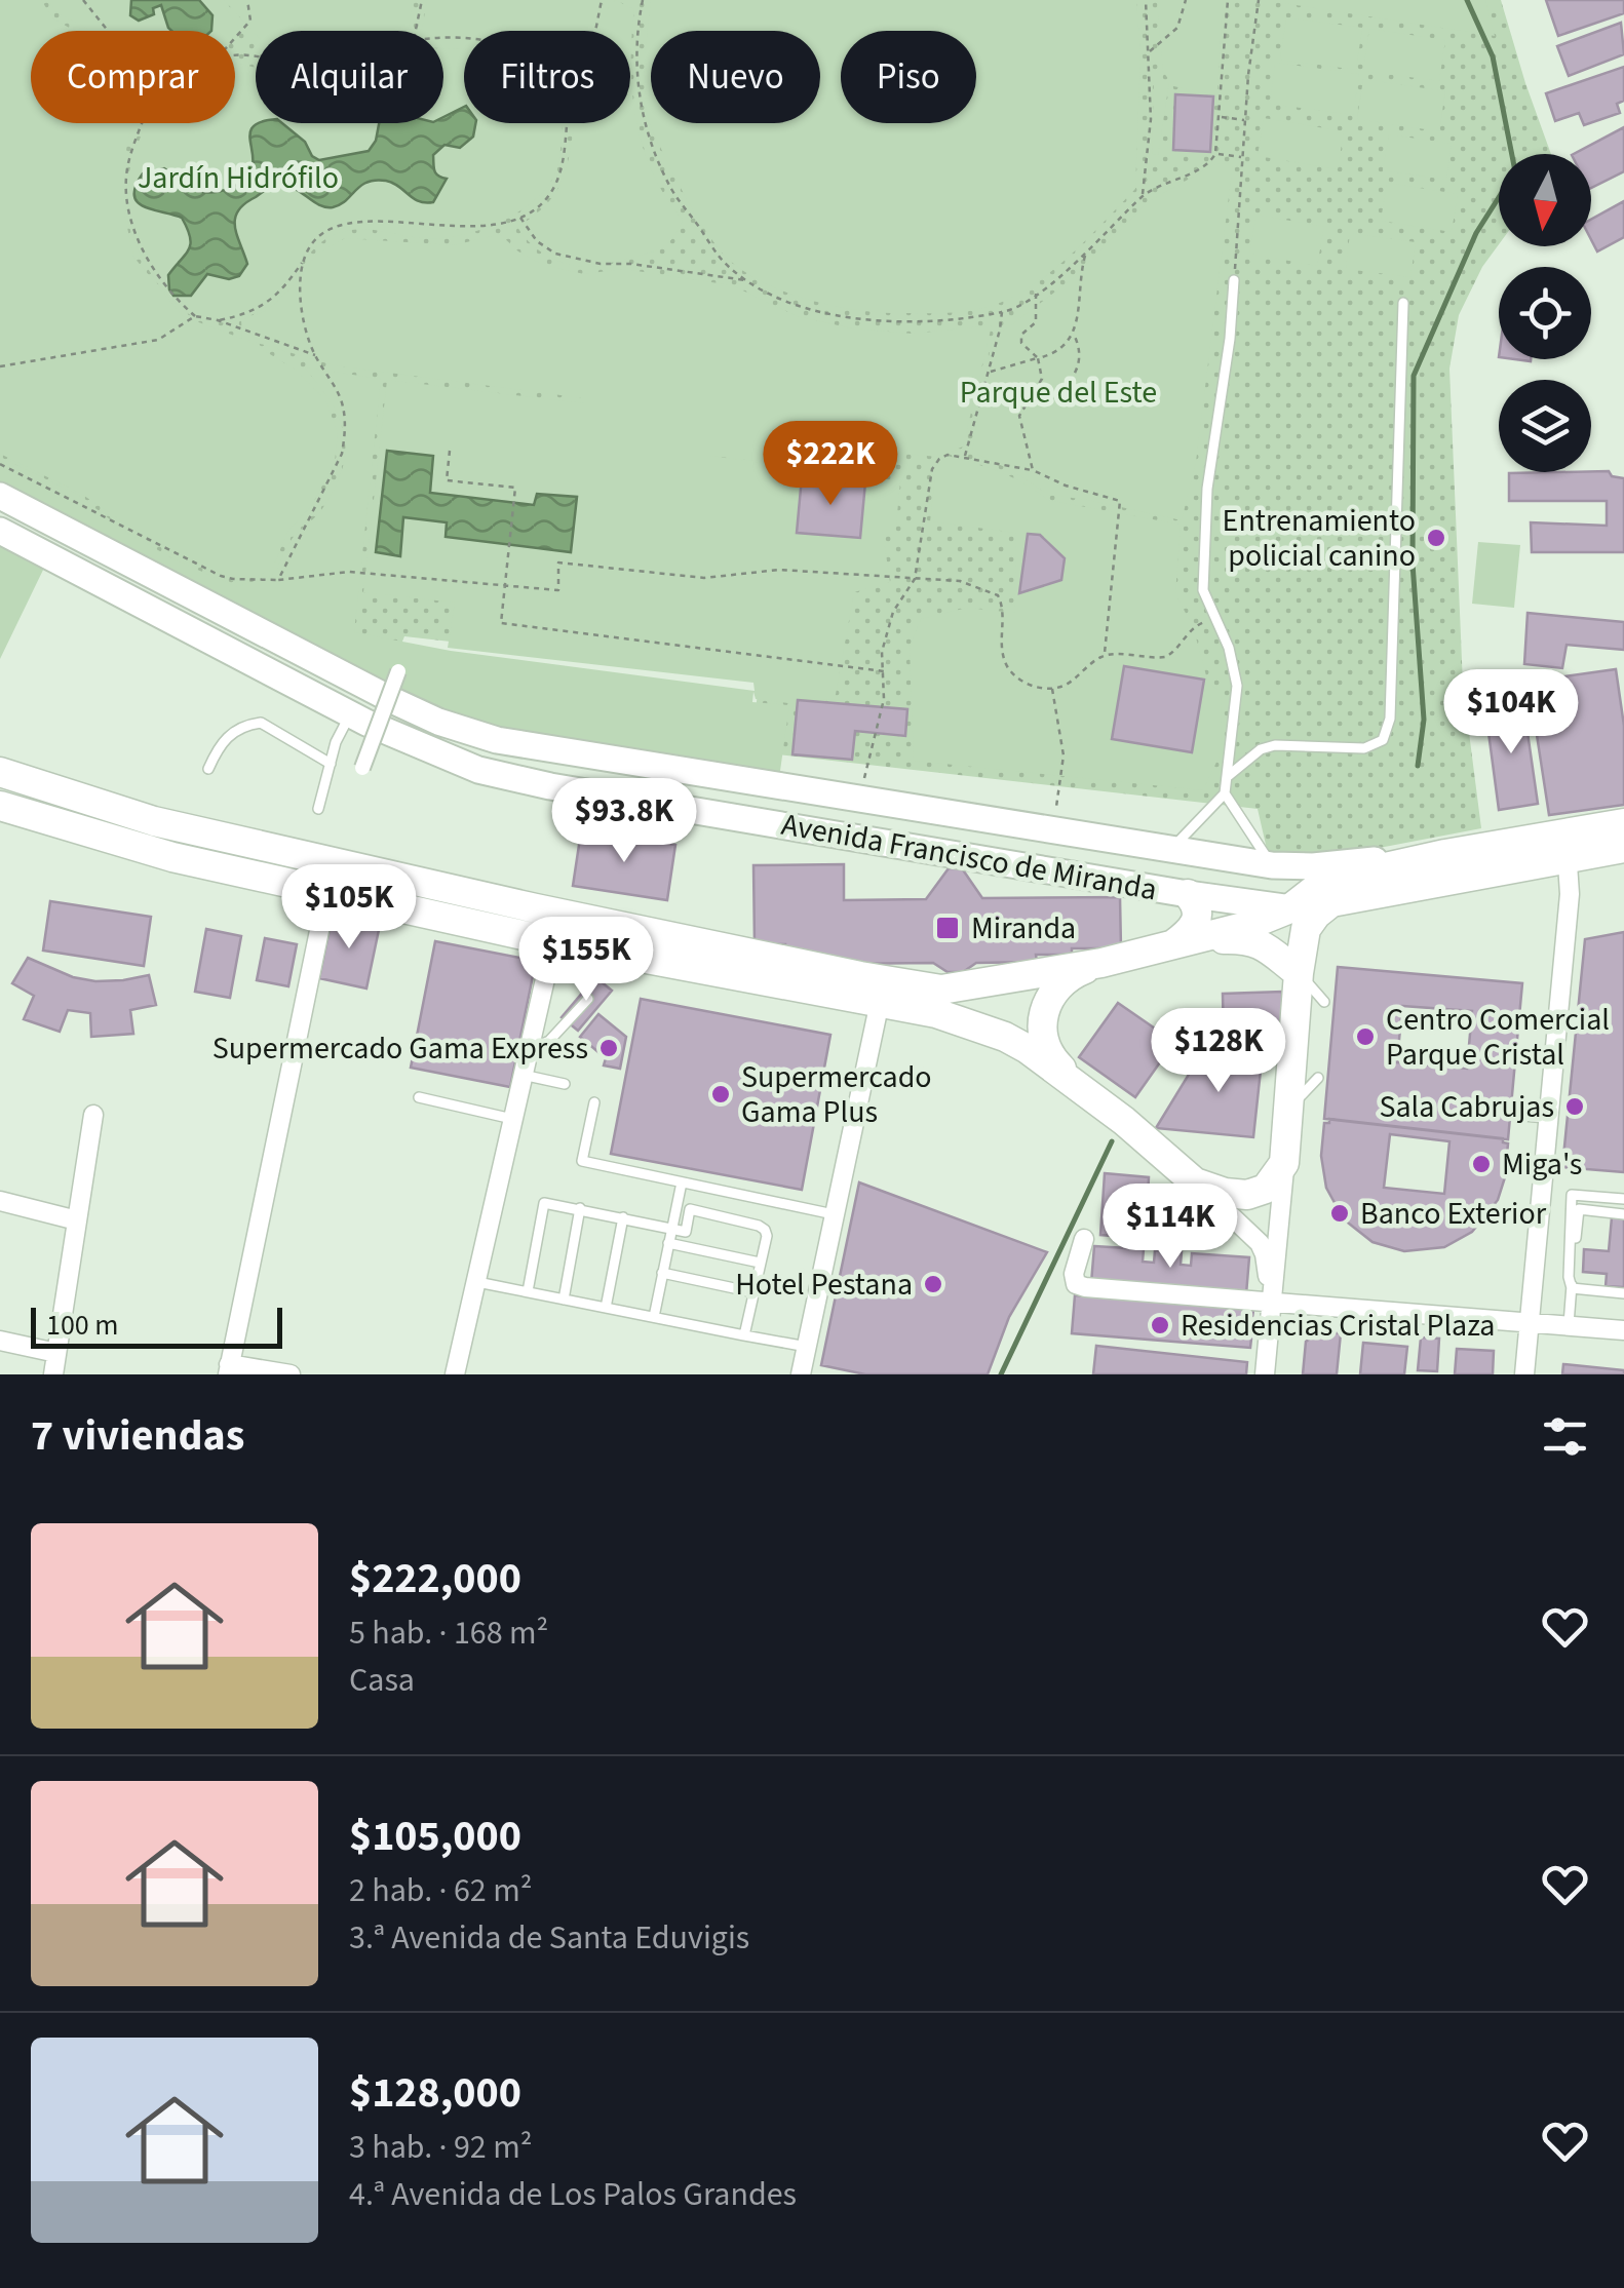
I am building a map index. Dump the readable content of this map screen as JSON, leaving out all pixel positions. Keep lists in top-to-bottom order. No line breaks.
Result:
{"streets":{"main road":["Avenida Francisco de Miranda"]},"parks":["Jardín Hidrófilo","Parque del Este"],"places":{"other":["Entrenamiento policial canino","Centro Comercial Parque Cristal","Supermercado Gama Express","Supermercado Gama Plus","Sala Cabrujas","Miga's","Banco Exterior","Hotel Pestana","Residencias Cristal Plaza"],"transit":["Miranda"]},"scale_bar":"100 m","north":"bottom","page":{"chip":["Comprar","Alquilar","Filtros","Nuevo","Piso"],"price":["$222K","$104K","$93.8K","$105K","$155K","$128K","$114K"],"scale":"100 m","heading":"7 viviendas","list":[{"name":"$222,000","note":"5 hab. · 168 m² · Casa"},{"name":"$105,000","note":"2 hab. · 62 m² · 3.ª Avenida de Santa Eduvigis"},{"name":"$128,000","note":"3 hab. · 92 m² · 4.ª Avenida de Los Palos Grandes"}]}}
